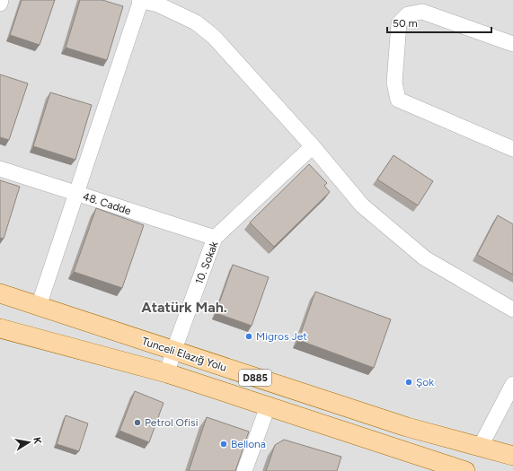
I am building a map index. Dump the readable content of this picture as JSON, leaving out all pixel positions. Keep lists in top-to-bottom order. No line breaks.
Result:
{"streets":{"main road":["Tunceli Elazığ Yolu","D885"],"street":["48. Cadde","10. Sokak"]},"crossings":[["48. Cadde","10. Sokak"],["10. Sokak","Tunceli Elazığ Yolu"],["10. Sokak","D885"]],"districts":["Atatürk Mah."],"places":["Migros Jet","Şok","Petrol Ofisi","Bellona"],"scale_bar":"50 m","north":"right"}
